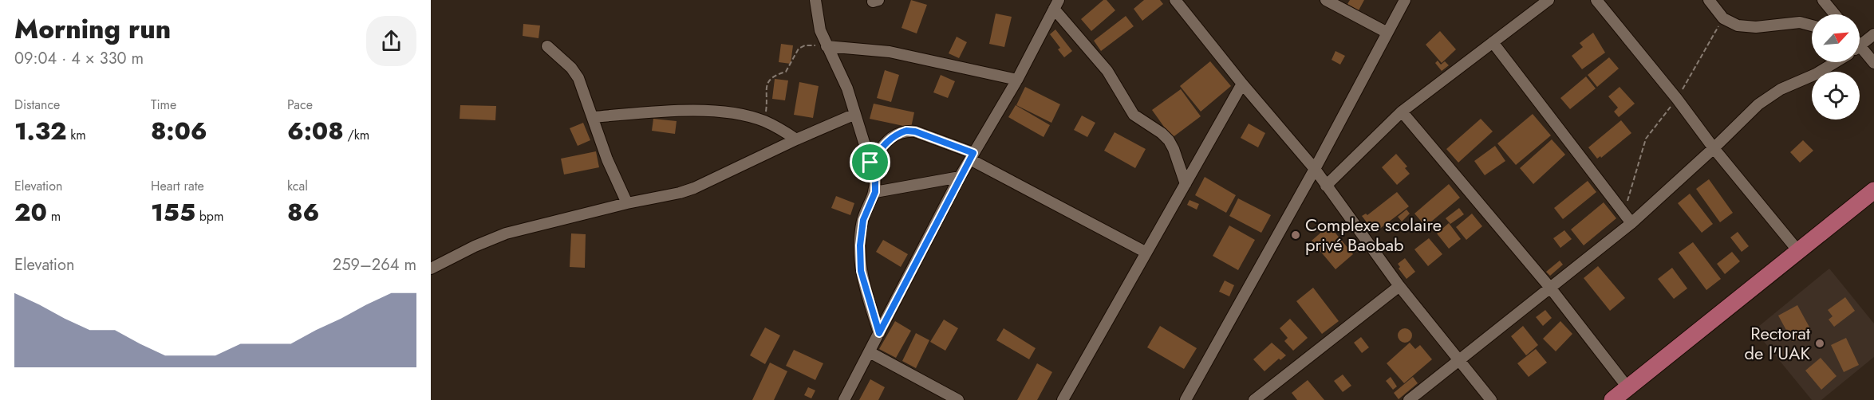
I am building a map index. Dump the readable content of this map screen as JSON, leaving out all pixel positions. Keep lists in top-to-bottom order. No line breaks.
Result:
{"places":["Complexe scolaire privé Baobab","Rectorat de l'UAK"],"north":"top right","page":{"heading":["Morning run","09:04 · 4 × 330 m"],"stats":[["Distance","1.32 km"],["Time","8:06"],["Pace","6:08 /km"],["Elevation","20 m"],["Heart rate","155 bpm"],["kcal","86"]],"chart":["Elevation","259–264 m"]}}
